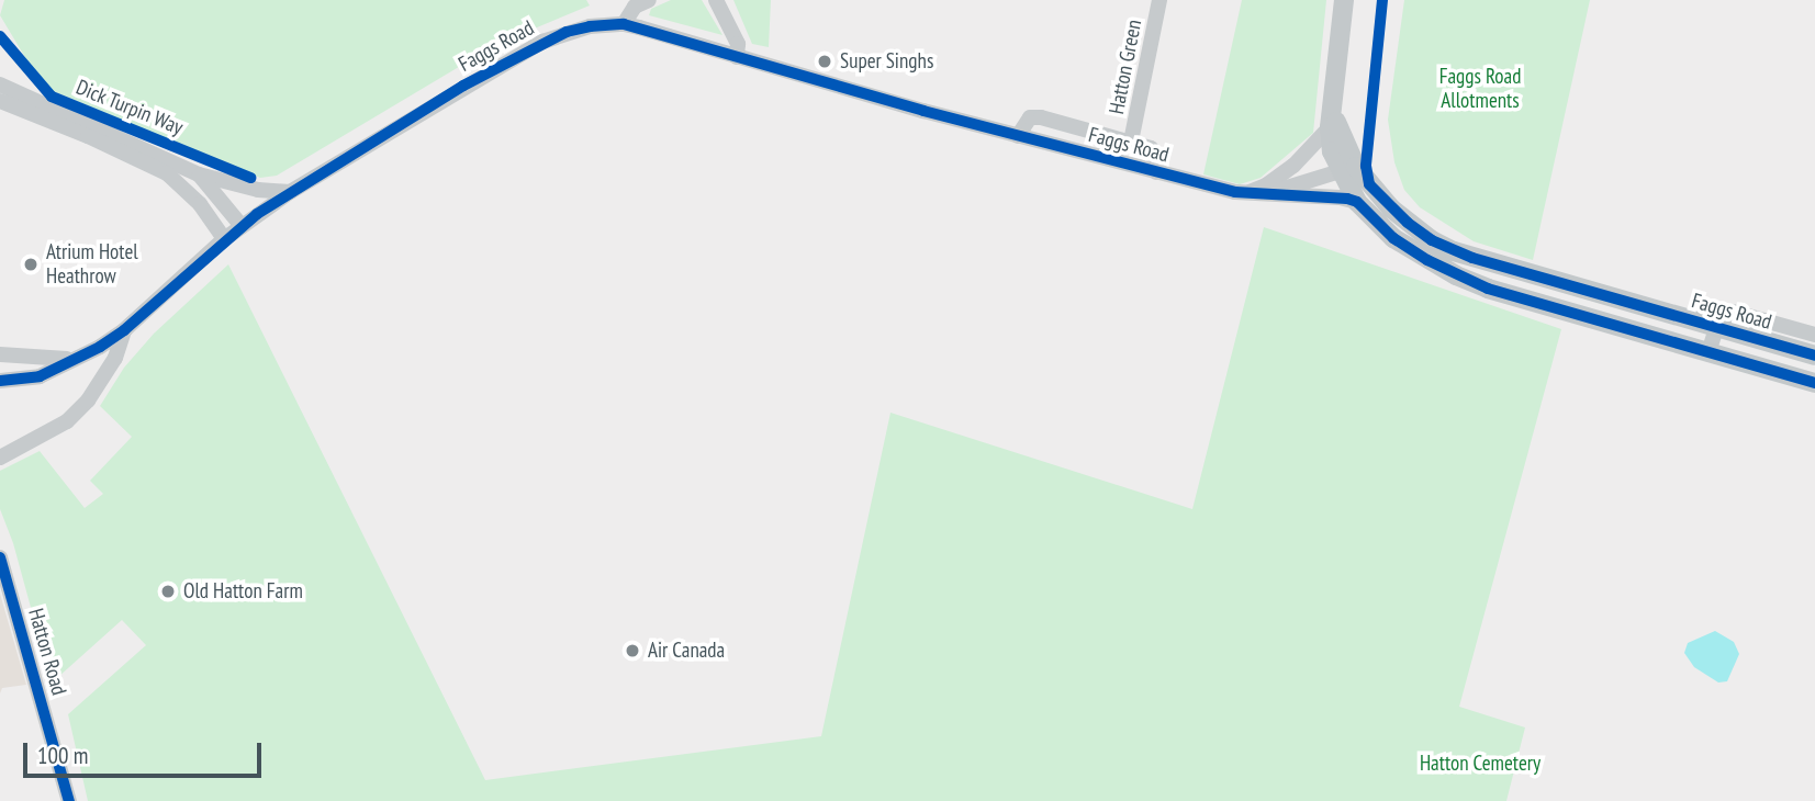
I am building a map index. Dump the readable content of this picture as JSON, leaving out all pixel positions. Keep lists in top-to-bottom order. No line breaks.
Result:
{"streets":{"main road":["Faggs Road"],"street":["Hatton Green","Dick Turpin Way","Hatton Road"]},"crossings":[["Faggs Road","Hatton Green"],["Faggs Road","Dick Turpin Way"]],"parks":["Faggs Road Allotments","Hatton Cemetery"],"places":["Super Singhs","Atrium Hotel Heathrow","Old Hatton Farm","Air Canada"],"scale_bar":"100 m"}
